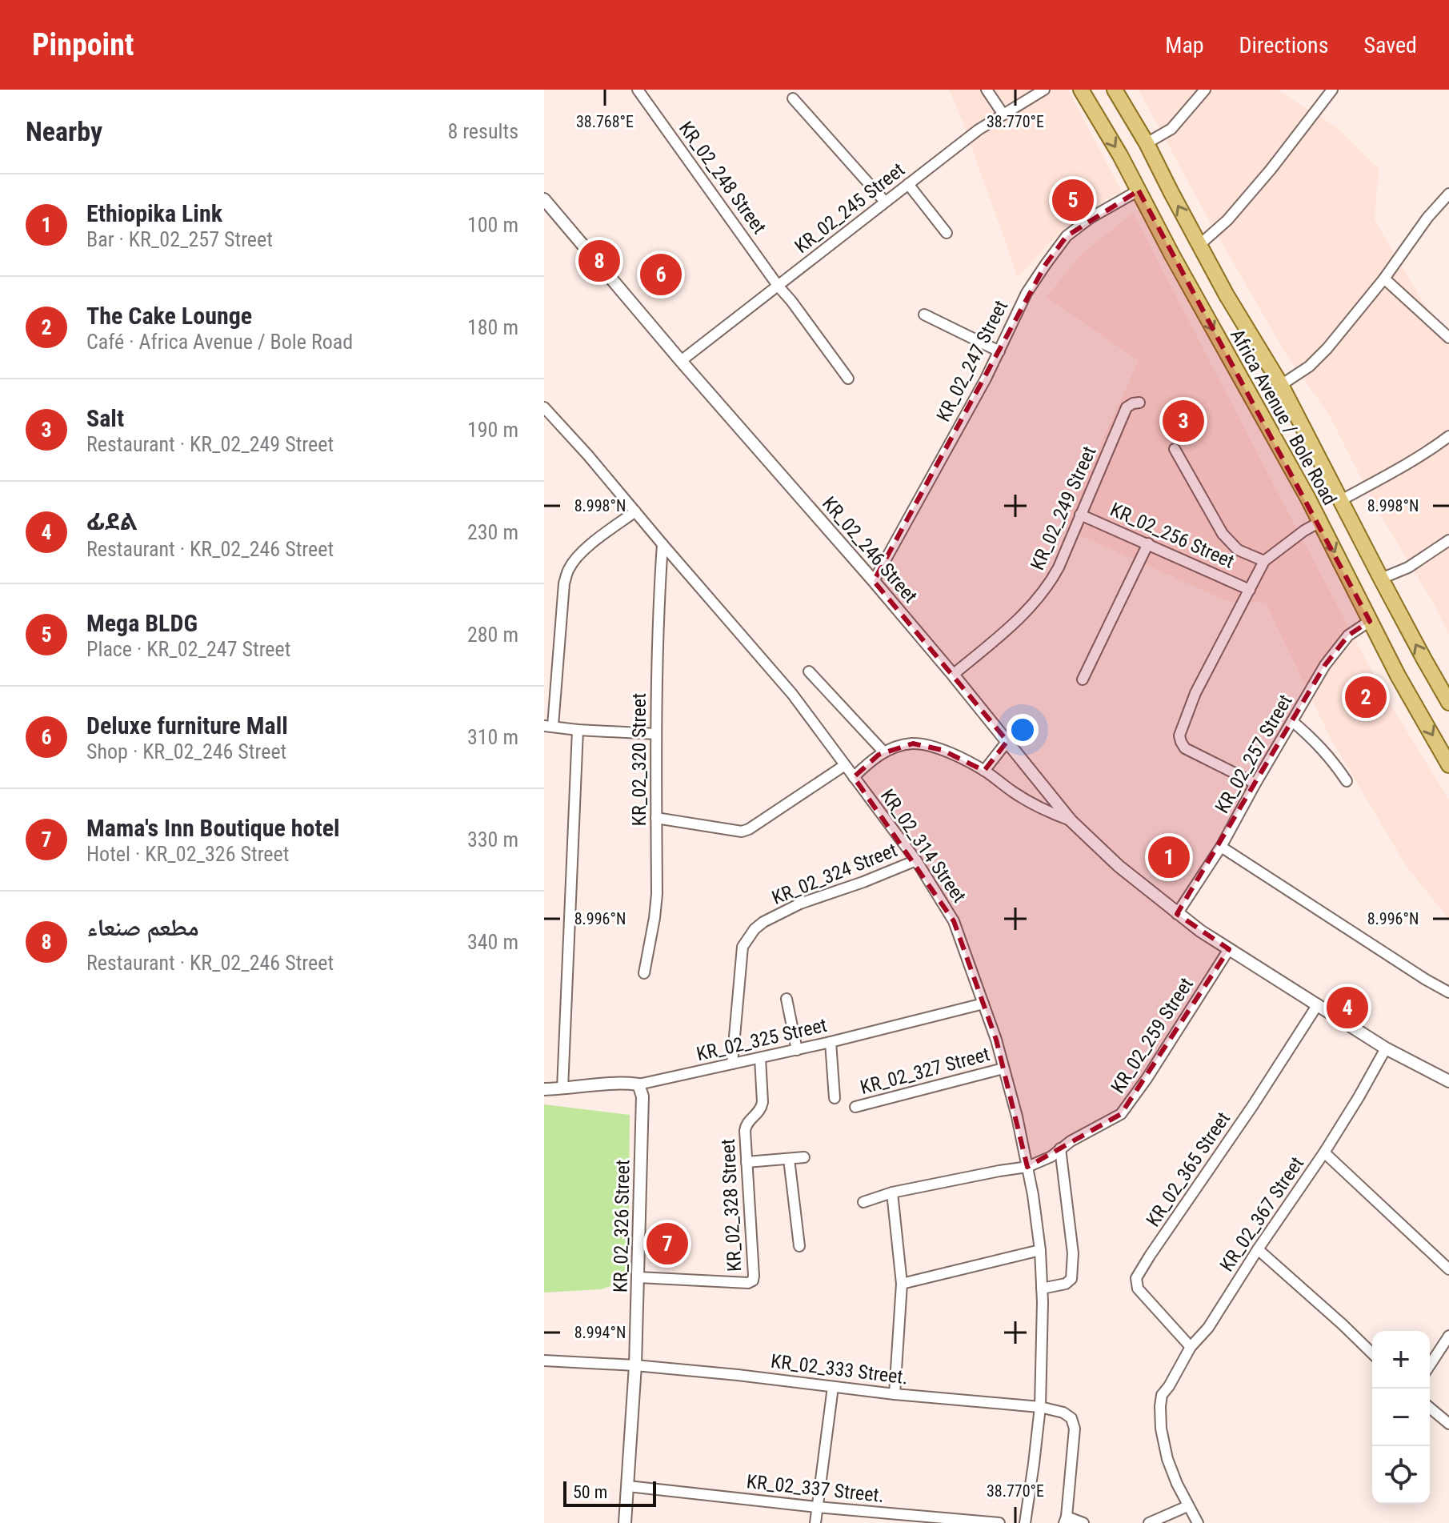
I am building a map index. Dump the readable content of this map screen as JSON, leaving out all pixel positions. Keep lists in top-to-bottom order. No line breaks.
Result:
{"streets":{"main road":["Africa Avenue / Bole Road"],"street":["KR_02_248 Street","KR_02_245 Street","KR_02_247 Street","KR_02_249 Street","KR_02_256 Street","KR_02_246 Street","KR_02_257 Street","KR_02_320 Street","KR_02_314 Street","KR_02_324 Street","KR_02_259 Street","KR_02_325 Street","KR_02_327 Street","KR_02_365 Street","KR_02_328 Street","KR_02_367 Street","KR_02_326 Street","KR_02_333 Street.","KR_02_337 Street."]},"crossings":[["KR_02_248 Street","KR_02_245 Street"],["KR_02_245 Street","KR_02_246 Street"],["KR_02_247 Street","Africa Avenue / Bole Road"],["KR_02_247 Street","KR_02_246 Street"],["Africa Avenue / Bole Road","KR_02_257 Street"],["KR_02_249 Street","KR_02_256 Street"],["KR_02_249 Street","KR_02_246 Street"],["KR_02_246 Street","KR_02_257 Street"],["KR_02_246 Street","KR_02_259 Street"],["KR_02_320 Street","KR_02_314 Street"],["KR_02_314 Street","KR_02_324 Street"],["KR_02_314 Street","KR_02_259 Street"],["KR_02_314 Street","KR_02_325 Street"],["KR_02_314 Street","KR_02_327 Street"],["KR_02_314 Street","KR_02_333 Street."],["KR_02_324 Street","KR_02_325 Street"],["KR_02_325 Street","KR_02_327 Street"],["KR_02_325 Street","KR_02_328 Street"],["KR_02_325 Street","KR_02_326 Street"],["KR_02_365 Street","KR_02_367 Street"],["KR_02_328 Street","KR_02_326 Street"],["KR_02_326 Street","KR_02_333 Street."],["KR_02_326 Street","KR_02_337 Street."]],"scale_bar":"50 m","page":{"header":"Pinpoint","nav":["Map","Directions","Saved"],"heading":["Nearby","8 results"],"list":[{"mark":"1","name":"Ethiopika Link","note":"Bar · KR_02_257 Street","value":"100 m"},{"mark":"2","name":"The Cake Lounge","note":"Café · Africa Avenue / Bole Road","value":"180 m"},{"mark":"3","name":"Salt","note":"Restaurant · KR_02_249 Street","value":"190 m"},{"mark":"4","name":"ፊደል","note":"Restaurant · KR_02_246 Street","value":"230 m"},{"mark":"5","name":"Mega BLDG","note":"Place · KR_02_247 Street","value":"280 m"},{"mark":"6","name":"Deluxe furniture Mall","note":"Shop · KR_02_246 Street","value":"310 m"},{"mark":"7","name":"Mama's Inn Boutique hotel","note":"Hotel · KR_02_326 Street","value":"330 m"},{"mark":"8","name":"مطعم صنعاء","note":"Restaurant · KR_02_246 Street","value":"340 m"}],"pins":["5","8","6","3","2","1","4","7"],"map_buttons":["+","−"],"scale":"50 m"},"coordinates":["38.768°E","38.770°E","8.998°N","8.996°N","8.994°N"]}
